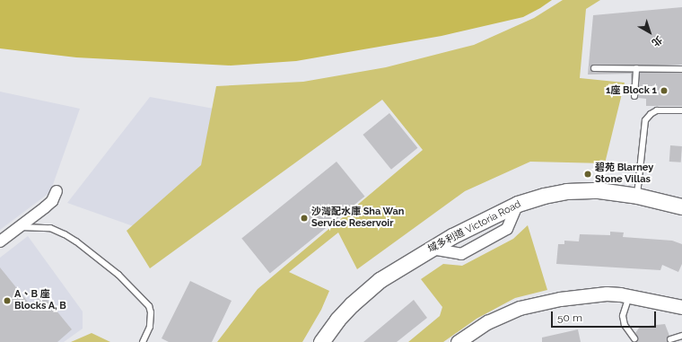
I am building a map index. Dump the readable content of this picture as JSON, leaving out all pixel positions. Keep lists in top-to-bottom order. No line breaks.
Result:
{"streets":{"main road":["域多利道 Victoria Road"]},"places":["1座 Block 1","碧苑 Blarney Stone Villas","沙灣配水庫 Sha Wan Service Reservoir","A、B 座 Blocks A, B"],"scale_bar":"50 m","north":"bottom right"}
